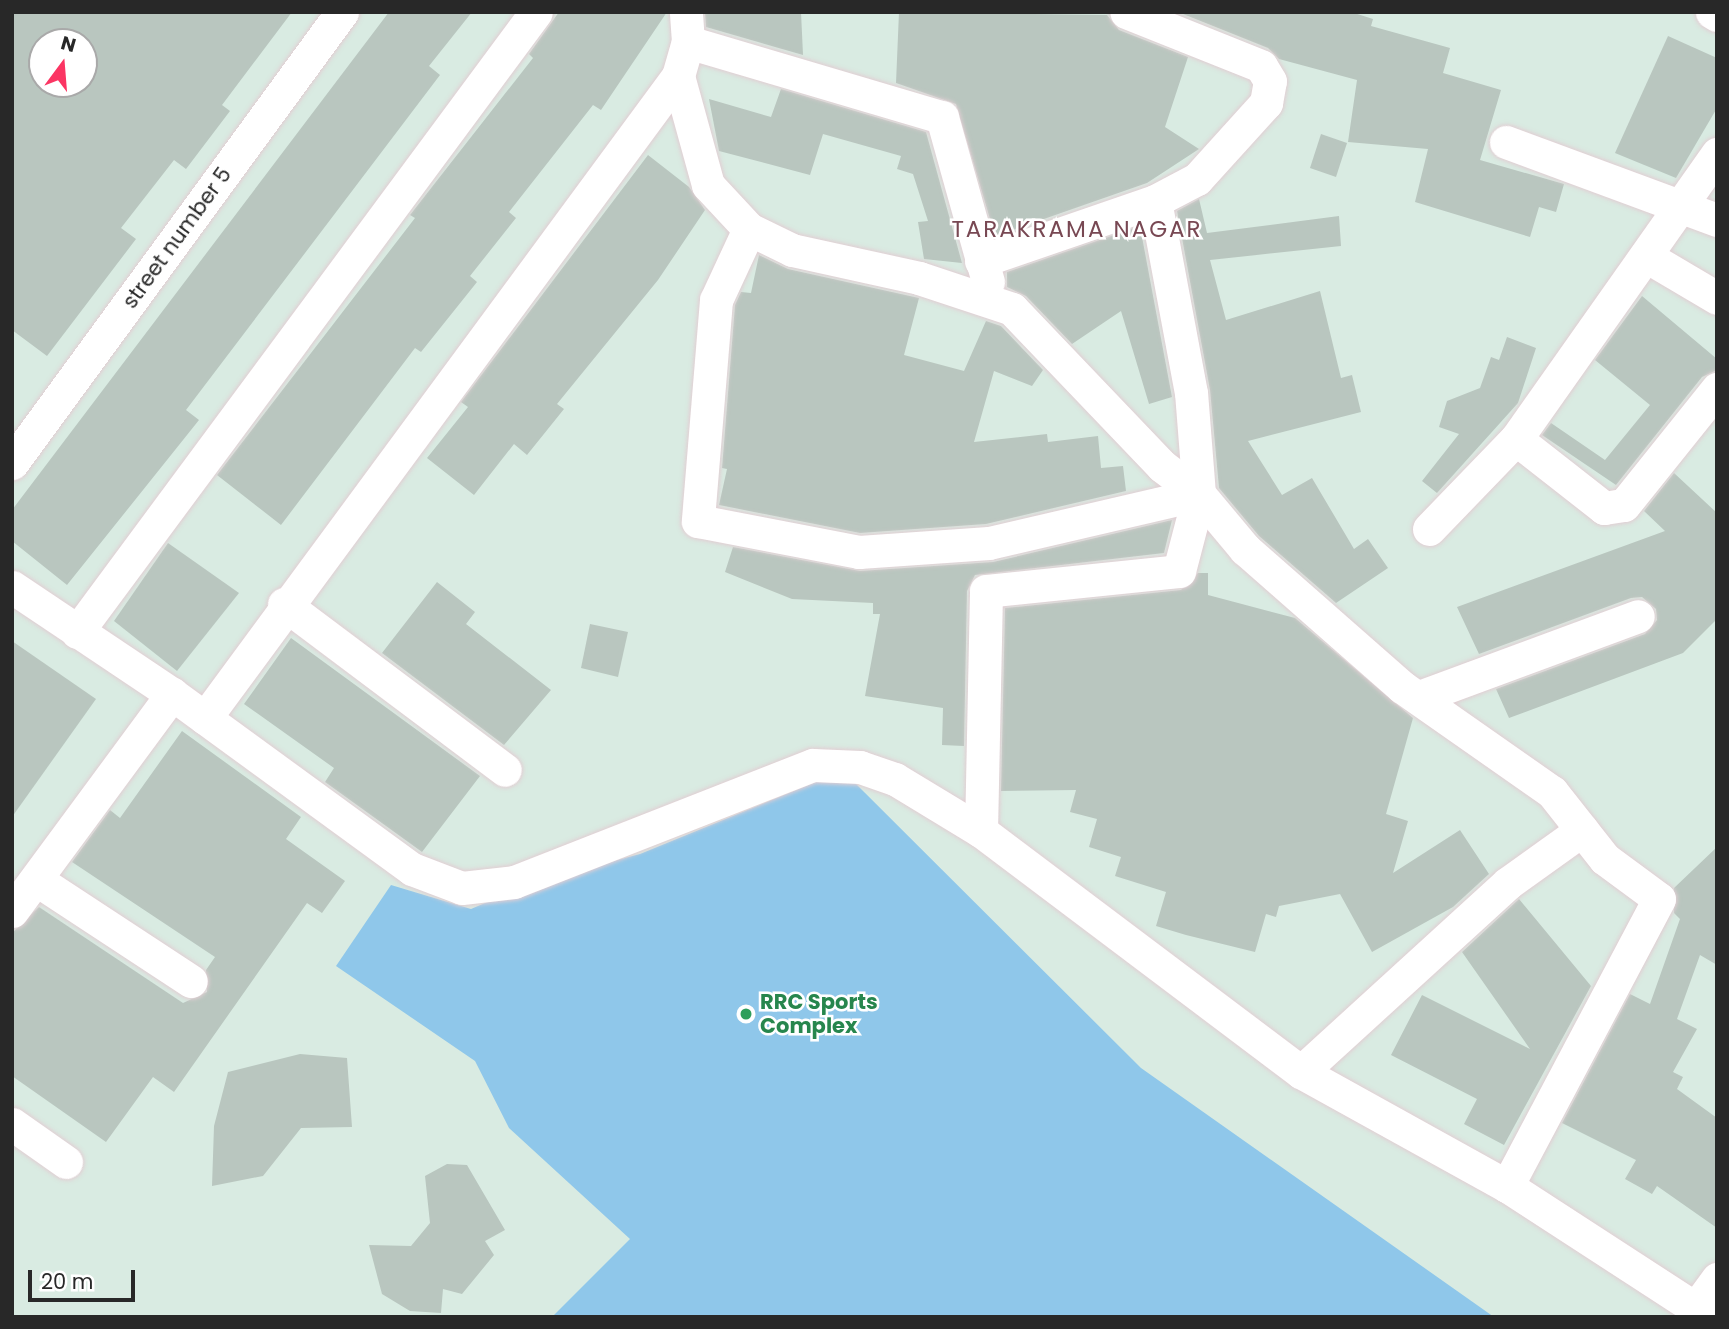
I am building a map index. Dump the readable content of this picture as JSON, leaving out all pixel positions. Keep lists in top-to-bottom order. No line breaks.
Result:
{"streets":{"street":["street number 5"]},"districts":["TARAKRAMA NAGAR"],"places":["RRC Sports Complex"],"scale_bar":"20 m","north":"top"}
